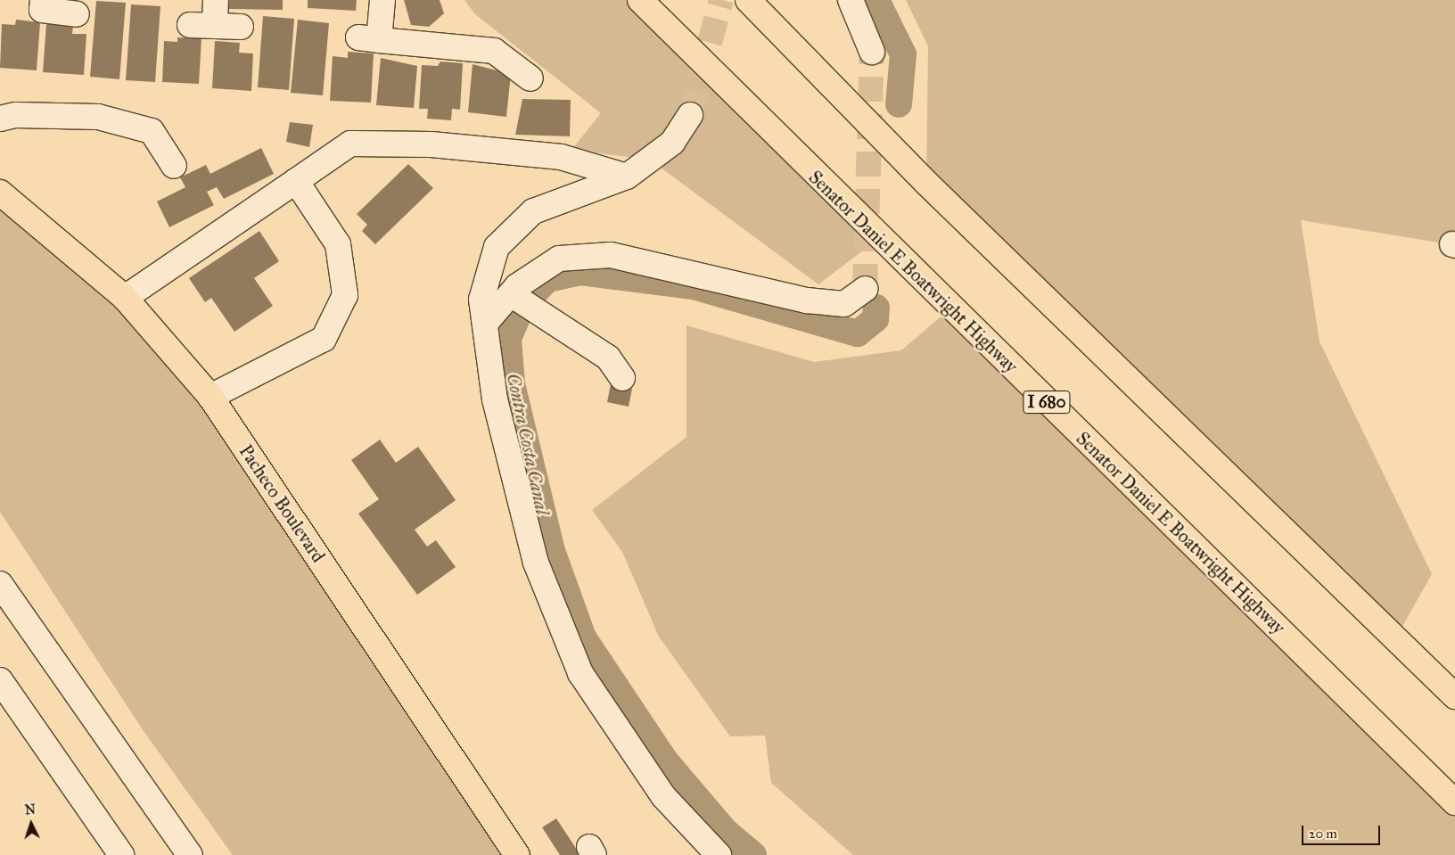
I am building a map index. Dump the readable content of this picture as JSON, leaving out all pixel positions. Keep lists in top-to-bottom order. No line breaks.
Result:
{"streets":{"main road":["Senator Daniel E Boatwright Highway","I 680","Pacheco Boulevard"]},"water":["Contra Costa Canal"],"scale_bar":"20 m","north":"top"}
